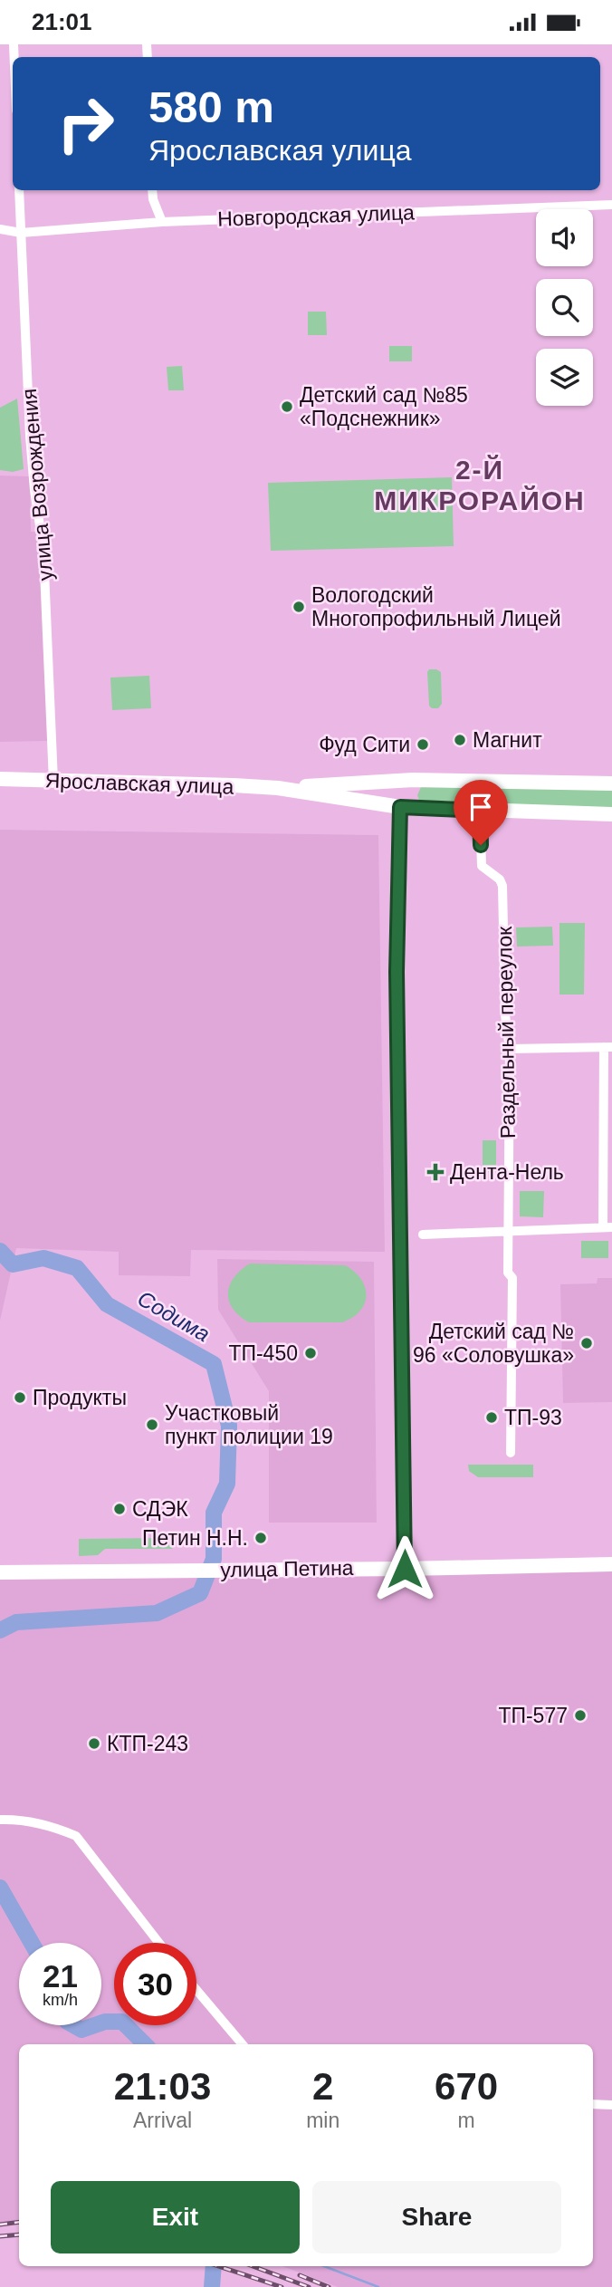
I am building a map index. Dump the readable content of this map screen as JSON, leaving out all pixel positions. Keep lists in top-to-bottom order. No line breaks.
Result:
{"streets":{"street":["Новгородская улица","улица Возрождения","Ярославская улица","Раздельный переулок","улица Петина"]},"crossings":[["Новгородская улица","улица Возрождения"],["улица Возрождения","Ярославская улица"],["Ярославская улица","Раздельный переулок"]],"districts":["2-Й МИКРОРАЙОН"],"water":["Содима"],"places":{"other":["Детский сад №85 «Подснежник»","Вологодский Многопрофильный Лицей","Магнит","Фуд Сити","Детский сад № 96 «Соловушка»","ТП-450","Продукты","ТП-93","Участковый пункт полиции 19","СДЭК","Петин Н.Н.","ТП-577","КТП-243"],"health":["Дента-Нель"]},"page":{"status":"21:01","turn":["580 m","Ярославская улица"],"speed":"21 km/h","limit":"30","eta":["21:03","Arrival","2","min","670","m"],"buttons":["Exit","Share"]}}
